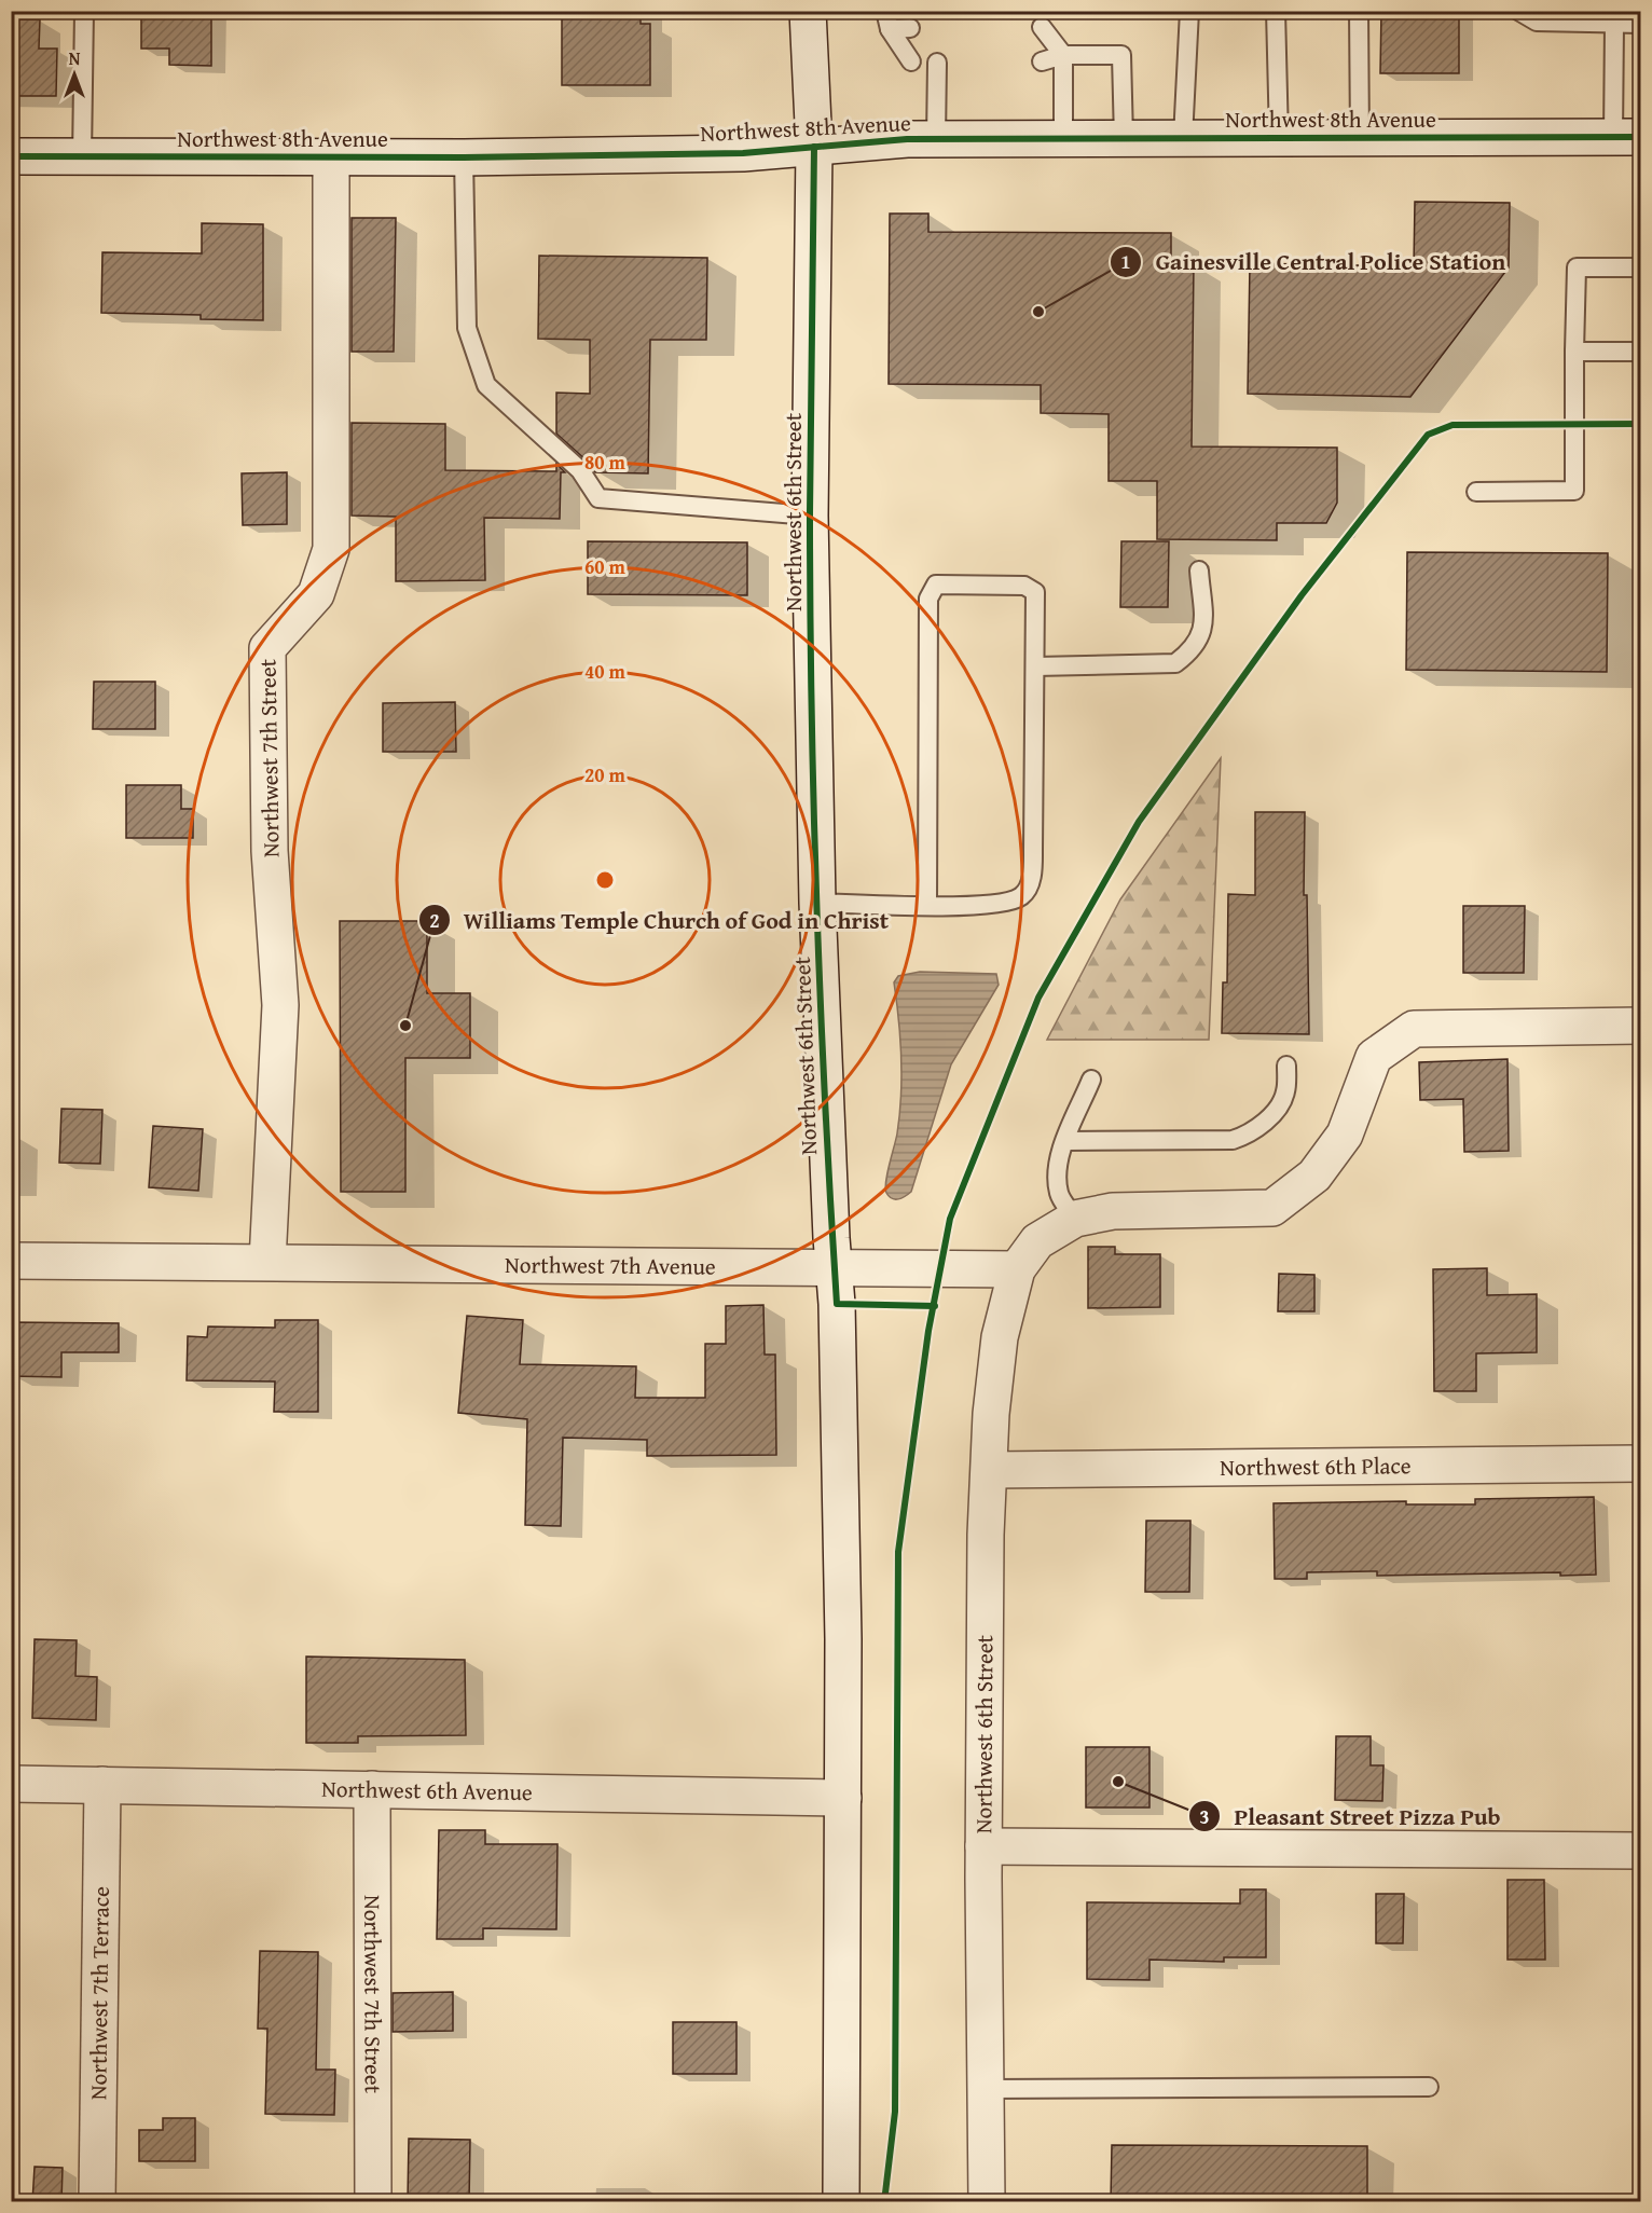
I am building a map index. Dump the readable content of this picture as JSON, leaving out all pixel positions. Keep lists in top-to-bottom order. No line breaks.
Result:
{"streets":{"street":["Northwest 8th Avenue","Northwest 6th Street","Northwest 7th Street","Northwest 7th Avenue","Northwest 6th Place","Northwest 6th Avenue","Northwest 7th Terrace"]},"crossings":[["Northwest 8th Avenue","Northwest 6th Street"],["Northwest 8th Avenue","Northwest 7th Street"],["Northwest 6th Street","Northwest 7th Avenue"],["Northwest 6th Street","Northwest 6th Place"],["Northwest 6th Street","Northwest 6th Avenue"],["Northwest 7th Street","Northwest 7th Avenue"],["Northwest 7th Street","Northwest 6th Avenue"],["Northwest 6th Avenue","Northwest 7th Terrace"]],"places":["Gainesville Central Police Station","Williams Temple Church of God in Christ","Pleasant Street Pizza Pub"],"north":"top","rings":["80 m","60 m","40 m","20 m"]}
